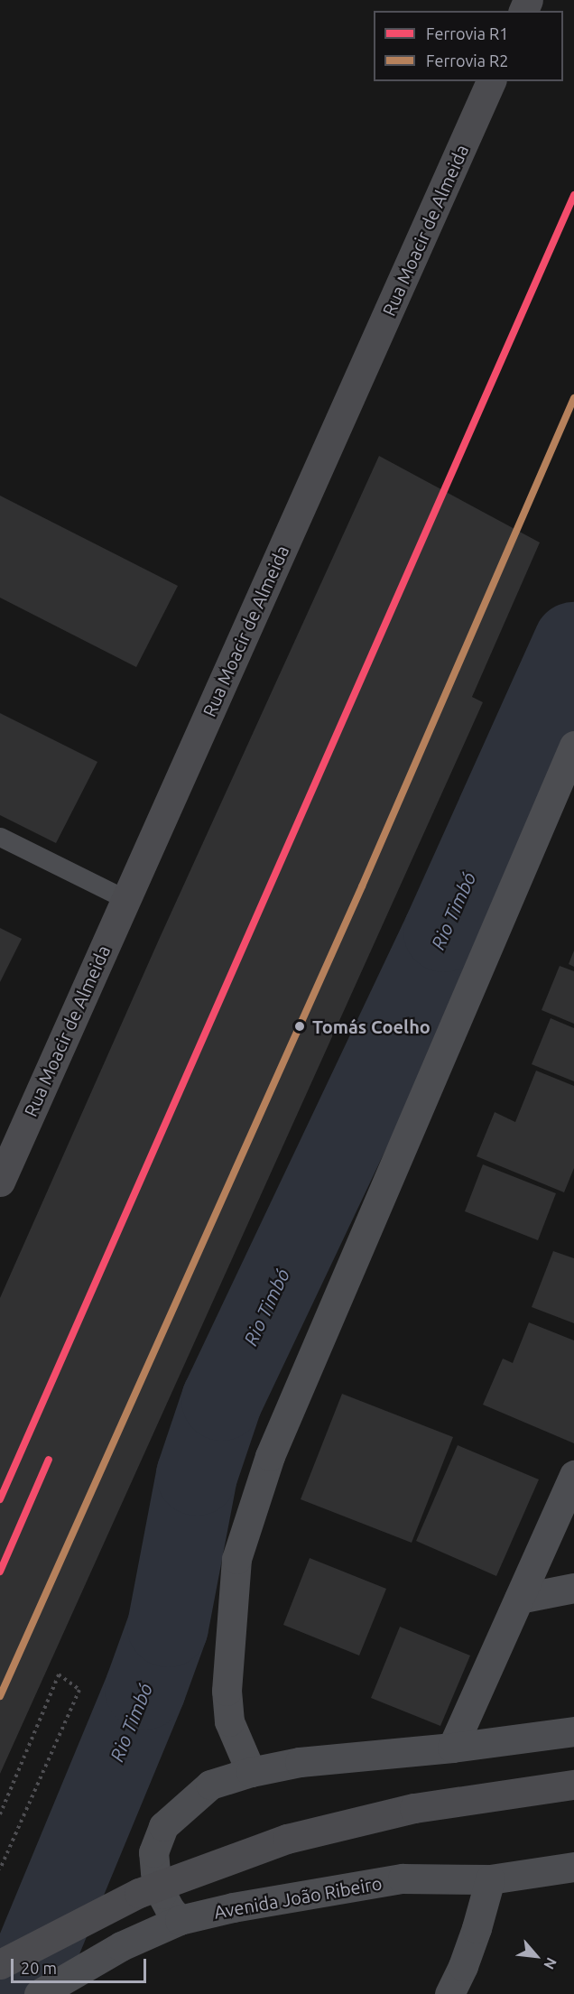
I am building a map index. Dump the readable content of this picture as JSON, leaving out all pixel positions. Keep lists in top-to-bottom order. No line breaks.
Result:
{"streets":{"main road":["Rua Moacir de Almeida"],"street":["Avenida João Ribeiro"]},"water":["Rio Timbó"],"places":["Tomás Coelho"],"lines":["rail line R1","rail line R2"],"legend":["Ferrovia R1","Ferrovia R2"],"scale_bar":"20 m","north":"bottom right"}
